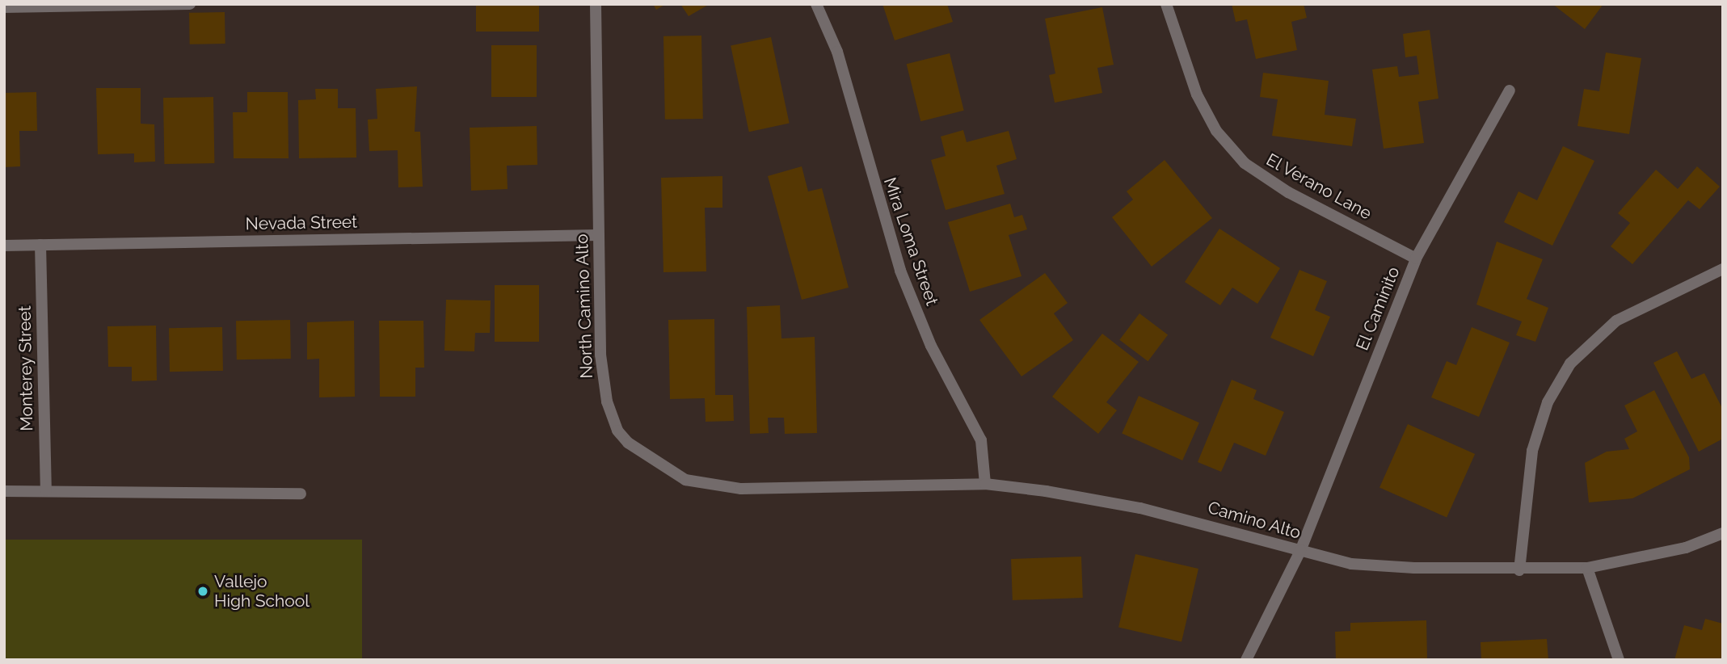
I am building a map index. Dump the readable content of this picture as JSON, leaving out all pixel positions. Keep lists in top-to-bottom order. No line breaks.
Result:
{"streets":{"street":["El Verano Lane","Nevada Street","Mira Loma Street","North Camino Alto","El Caminito","Monterey Street","Camino Alto"]},"crossings":[["El Verano Lane","El Caminito"],["Nevada Street","North Camino Alto"],["Nevada Street","Monterey Street"],["Mira Loma Street","Camino Alto"],["North Camino Alto","Camino Alto"],["El Caminito","Camino Alto"]],"places":["Vallejo High School"]}
